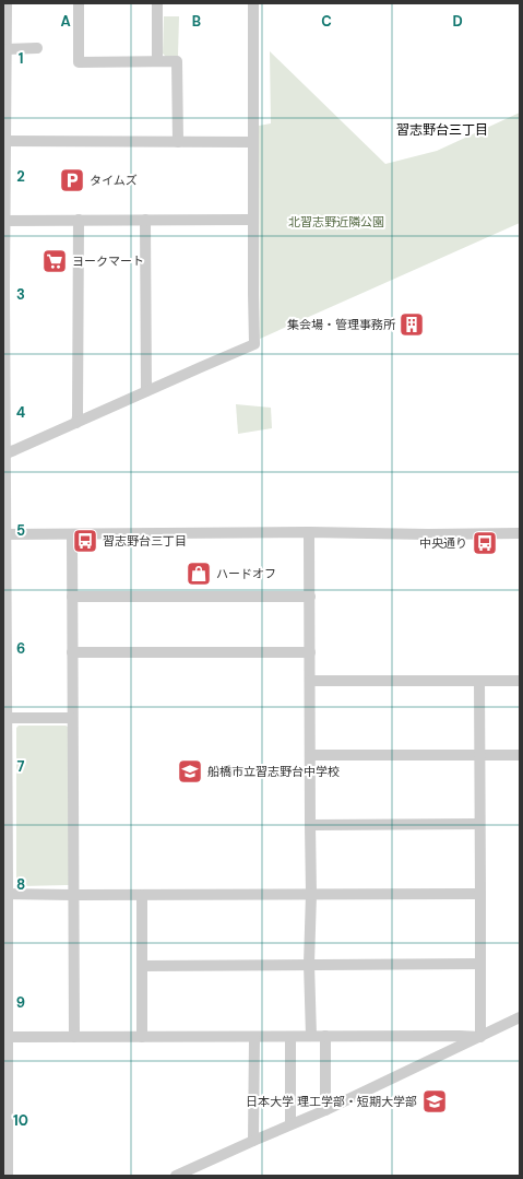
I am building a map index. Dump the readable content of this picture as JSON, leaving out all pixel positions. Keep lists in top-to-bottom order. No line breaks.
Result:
{"districts":["習志野台三丁目"],"parks":["北習志野近隣公園"],"places":{"parking":["タイムズ"],"supermarket":["ヨークマート"],"building":["集会場・管理事務所"],"bus stop":["習志野台三丁目","中央通り"],"shop":["ハードオフ"],"school or university":["船橋市立習志野台中学校","日本大学 理工学部・短期大学部"]},"grid":{"columns":["A","B","C","D"],"rows":["1","2","3","4","5","6","7","8","9","10"]}}
